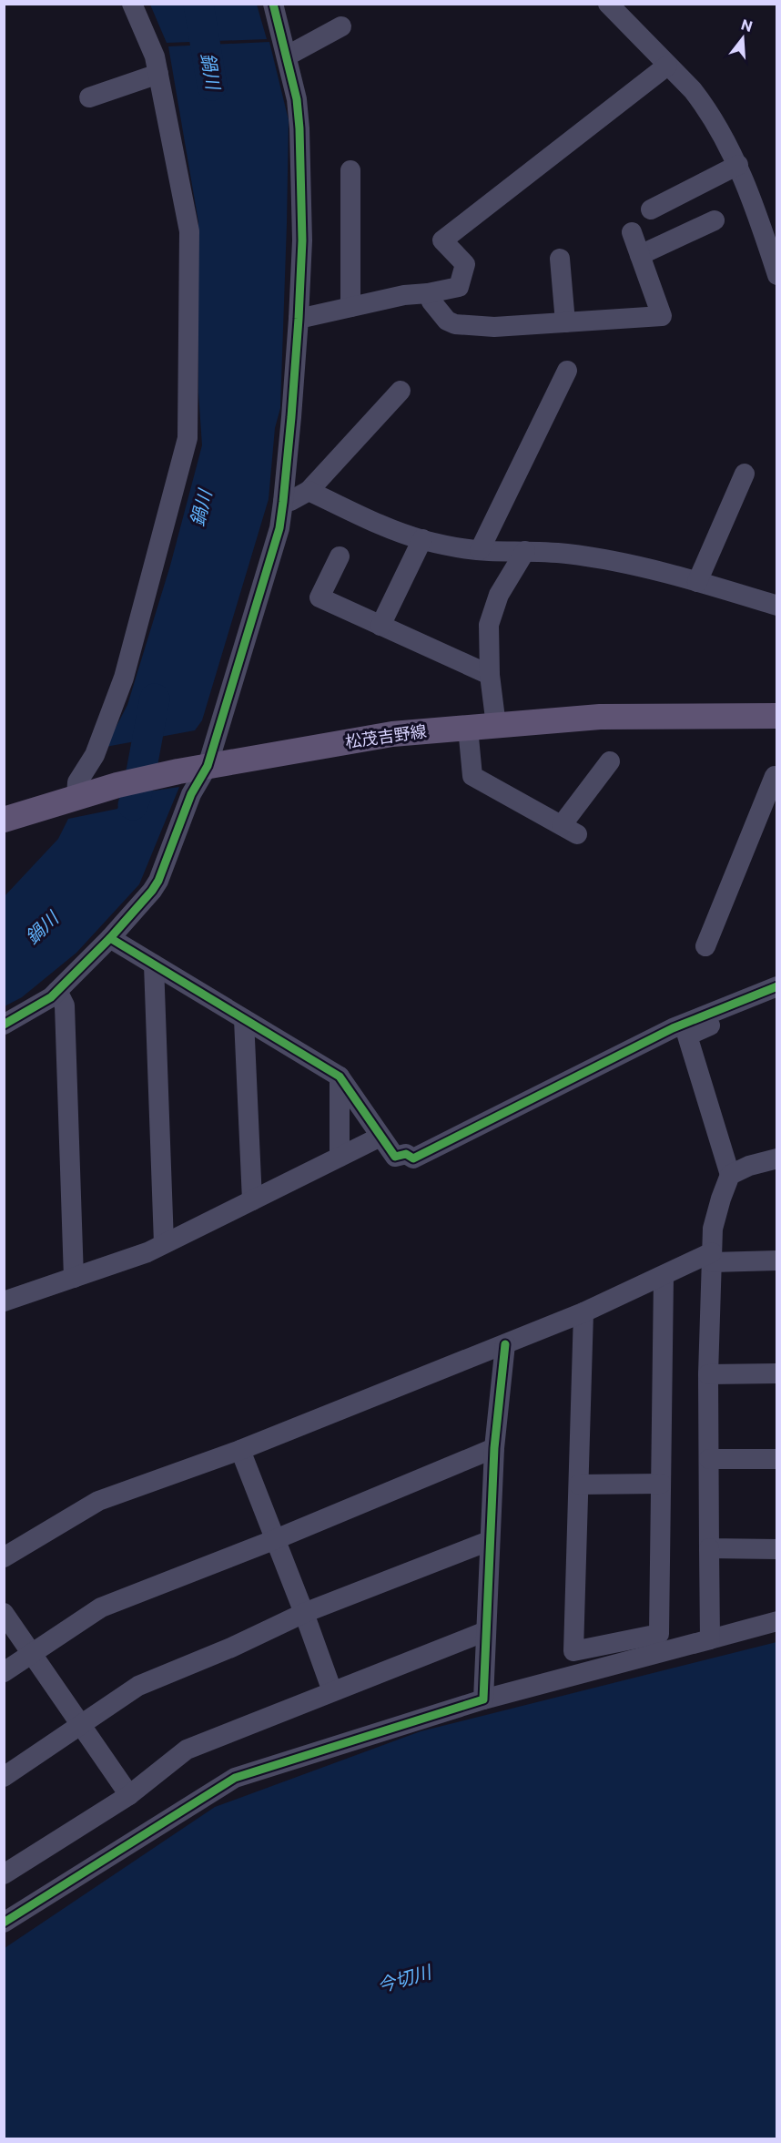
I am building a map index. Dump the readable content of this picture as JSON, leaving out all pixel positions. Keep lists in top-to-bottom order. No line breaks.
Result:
{"streets":{"main road":["松茂吉野線"]},"water":["鍋川","今切川"],"north":"top"}
